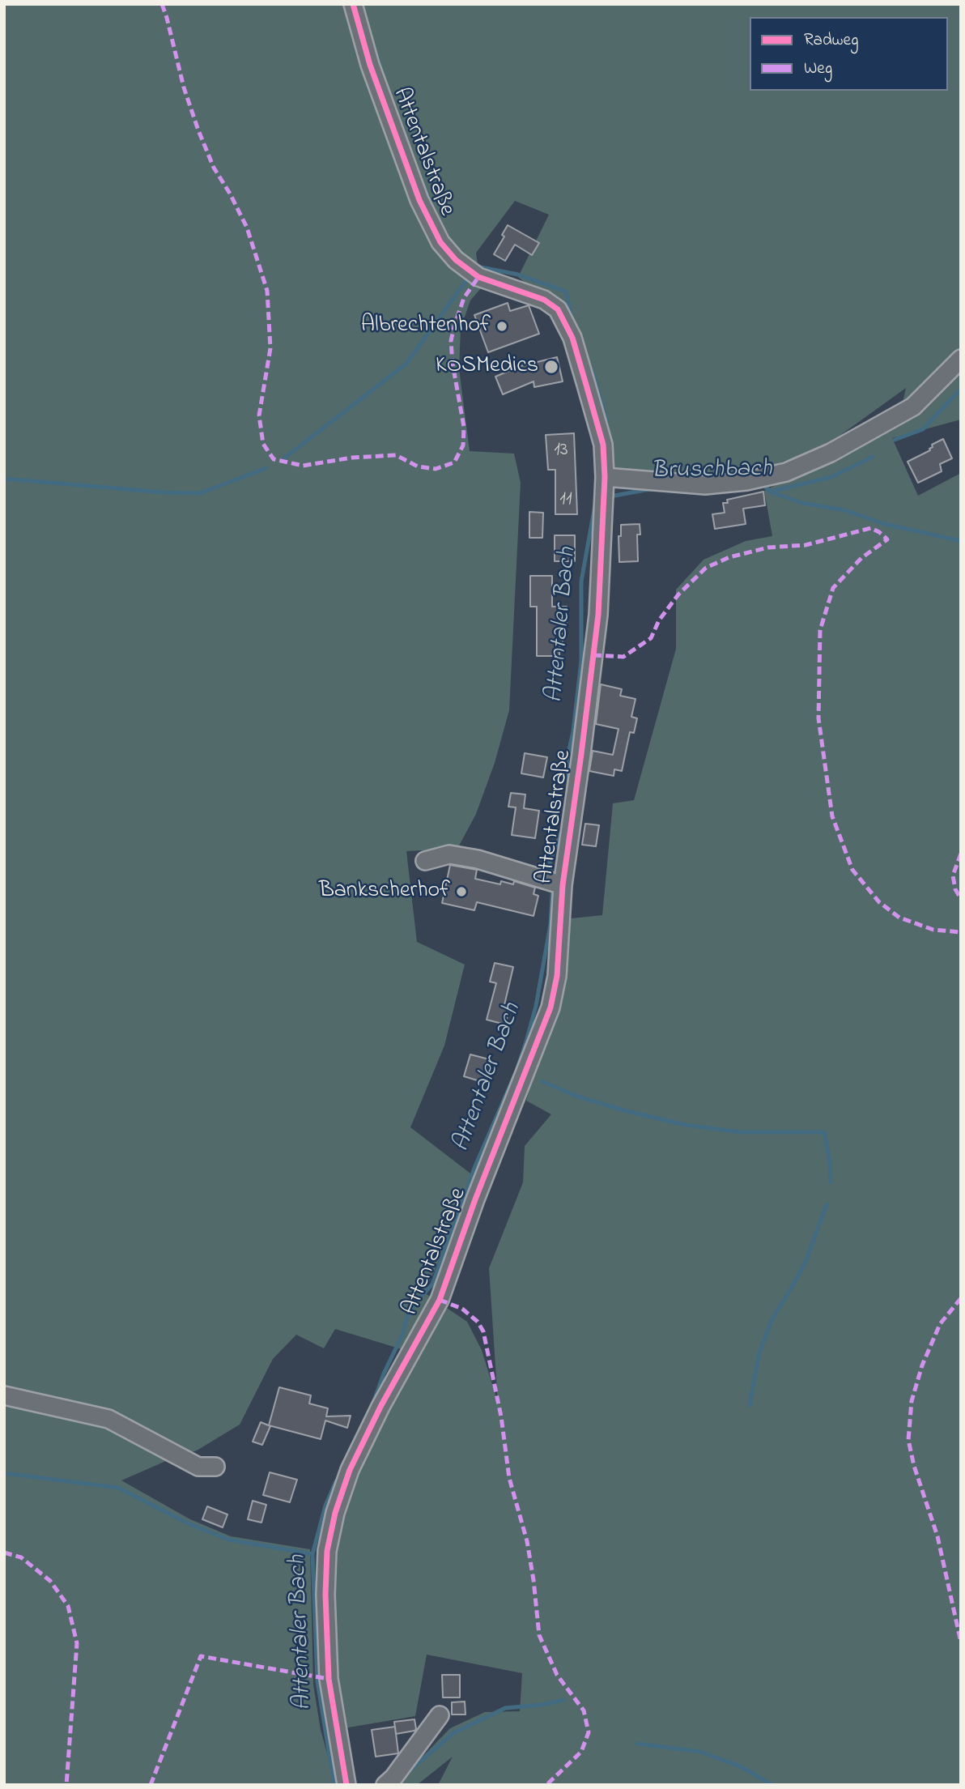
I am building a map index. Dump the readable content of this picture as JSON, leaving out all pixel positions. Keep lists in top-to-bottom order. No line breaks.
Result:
{"streets":{"street":["Attentalstraße"]},"water":["Bruschbach","Attentaler Bach"],"places":["Albrechtenhof","KOSMedics","Bankscherhof"],"house_numbers":["13","11"],"legend":["Radweg","Weg"]}
